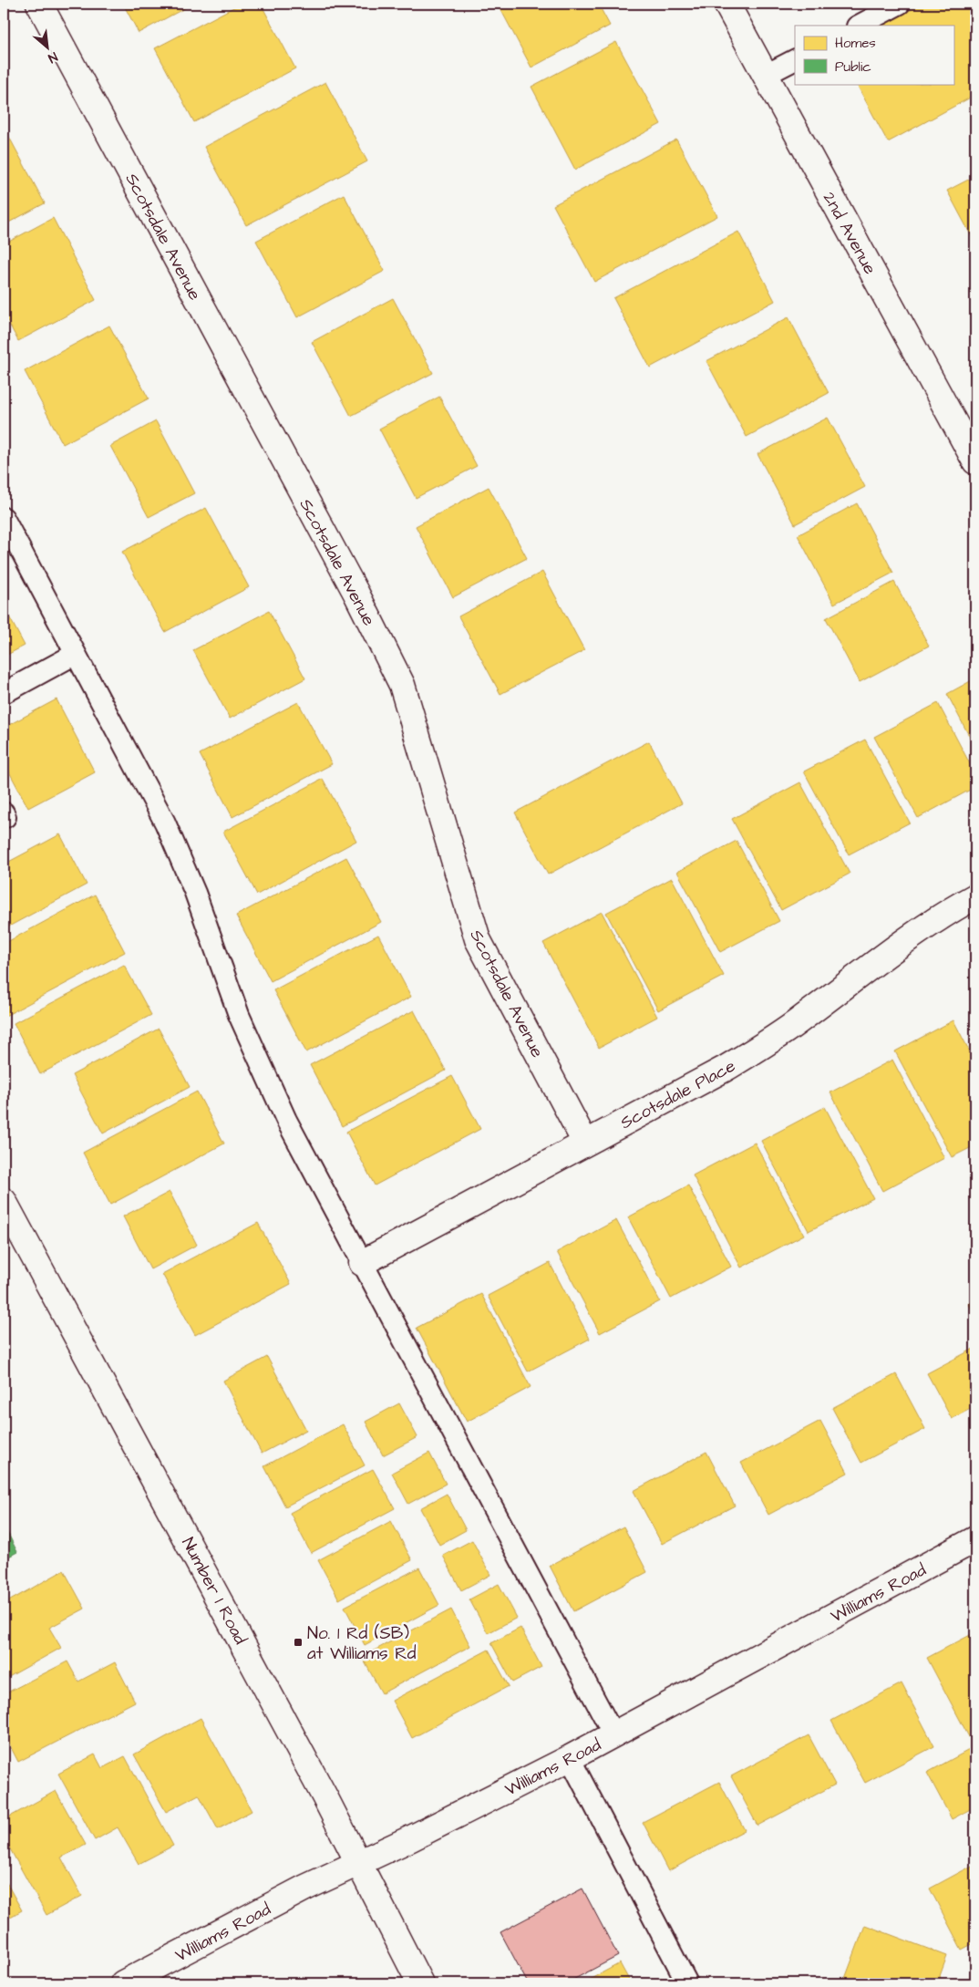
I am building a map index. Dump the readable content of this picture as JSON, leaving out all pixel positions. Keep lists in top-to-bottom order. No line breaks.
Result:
{"streets":{"street":["2nd Avenue","Scotsdale Avenue","Scotsdale Place","Number 1 Road","Williams Road"]},"crossings":[["Scotsdale Avenue","Scotsdale Place"],["Number 1 Road","Williams Road"]],"places":{"transit":["No. 1 Rd (SB) at Williams Rd"]},"legend":["Homes","Public"],"north":"bottom right"}
